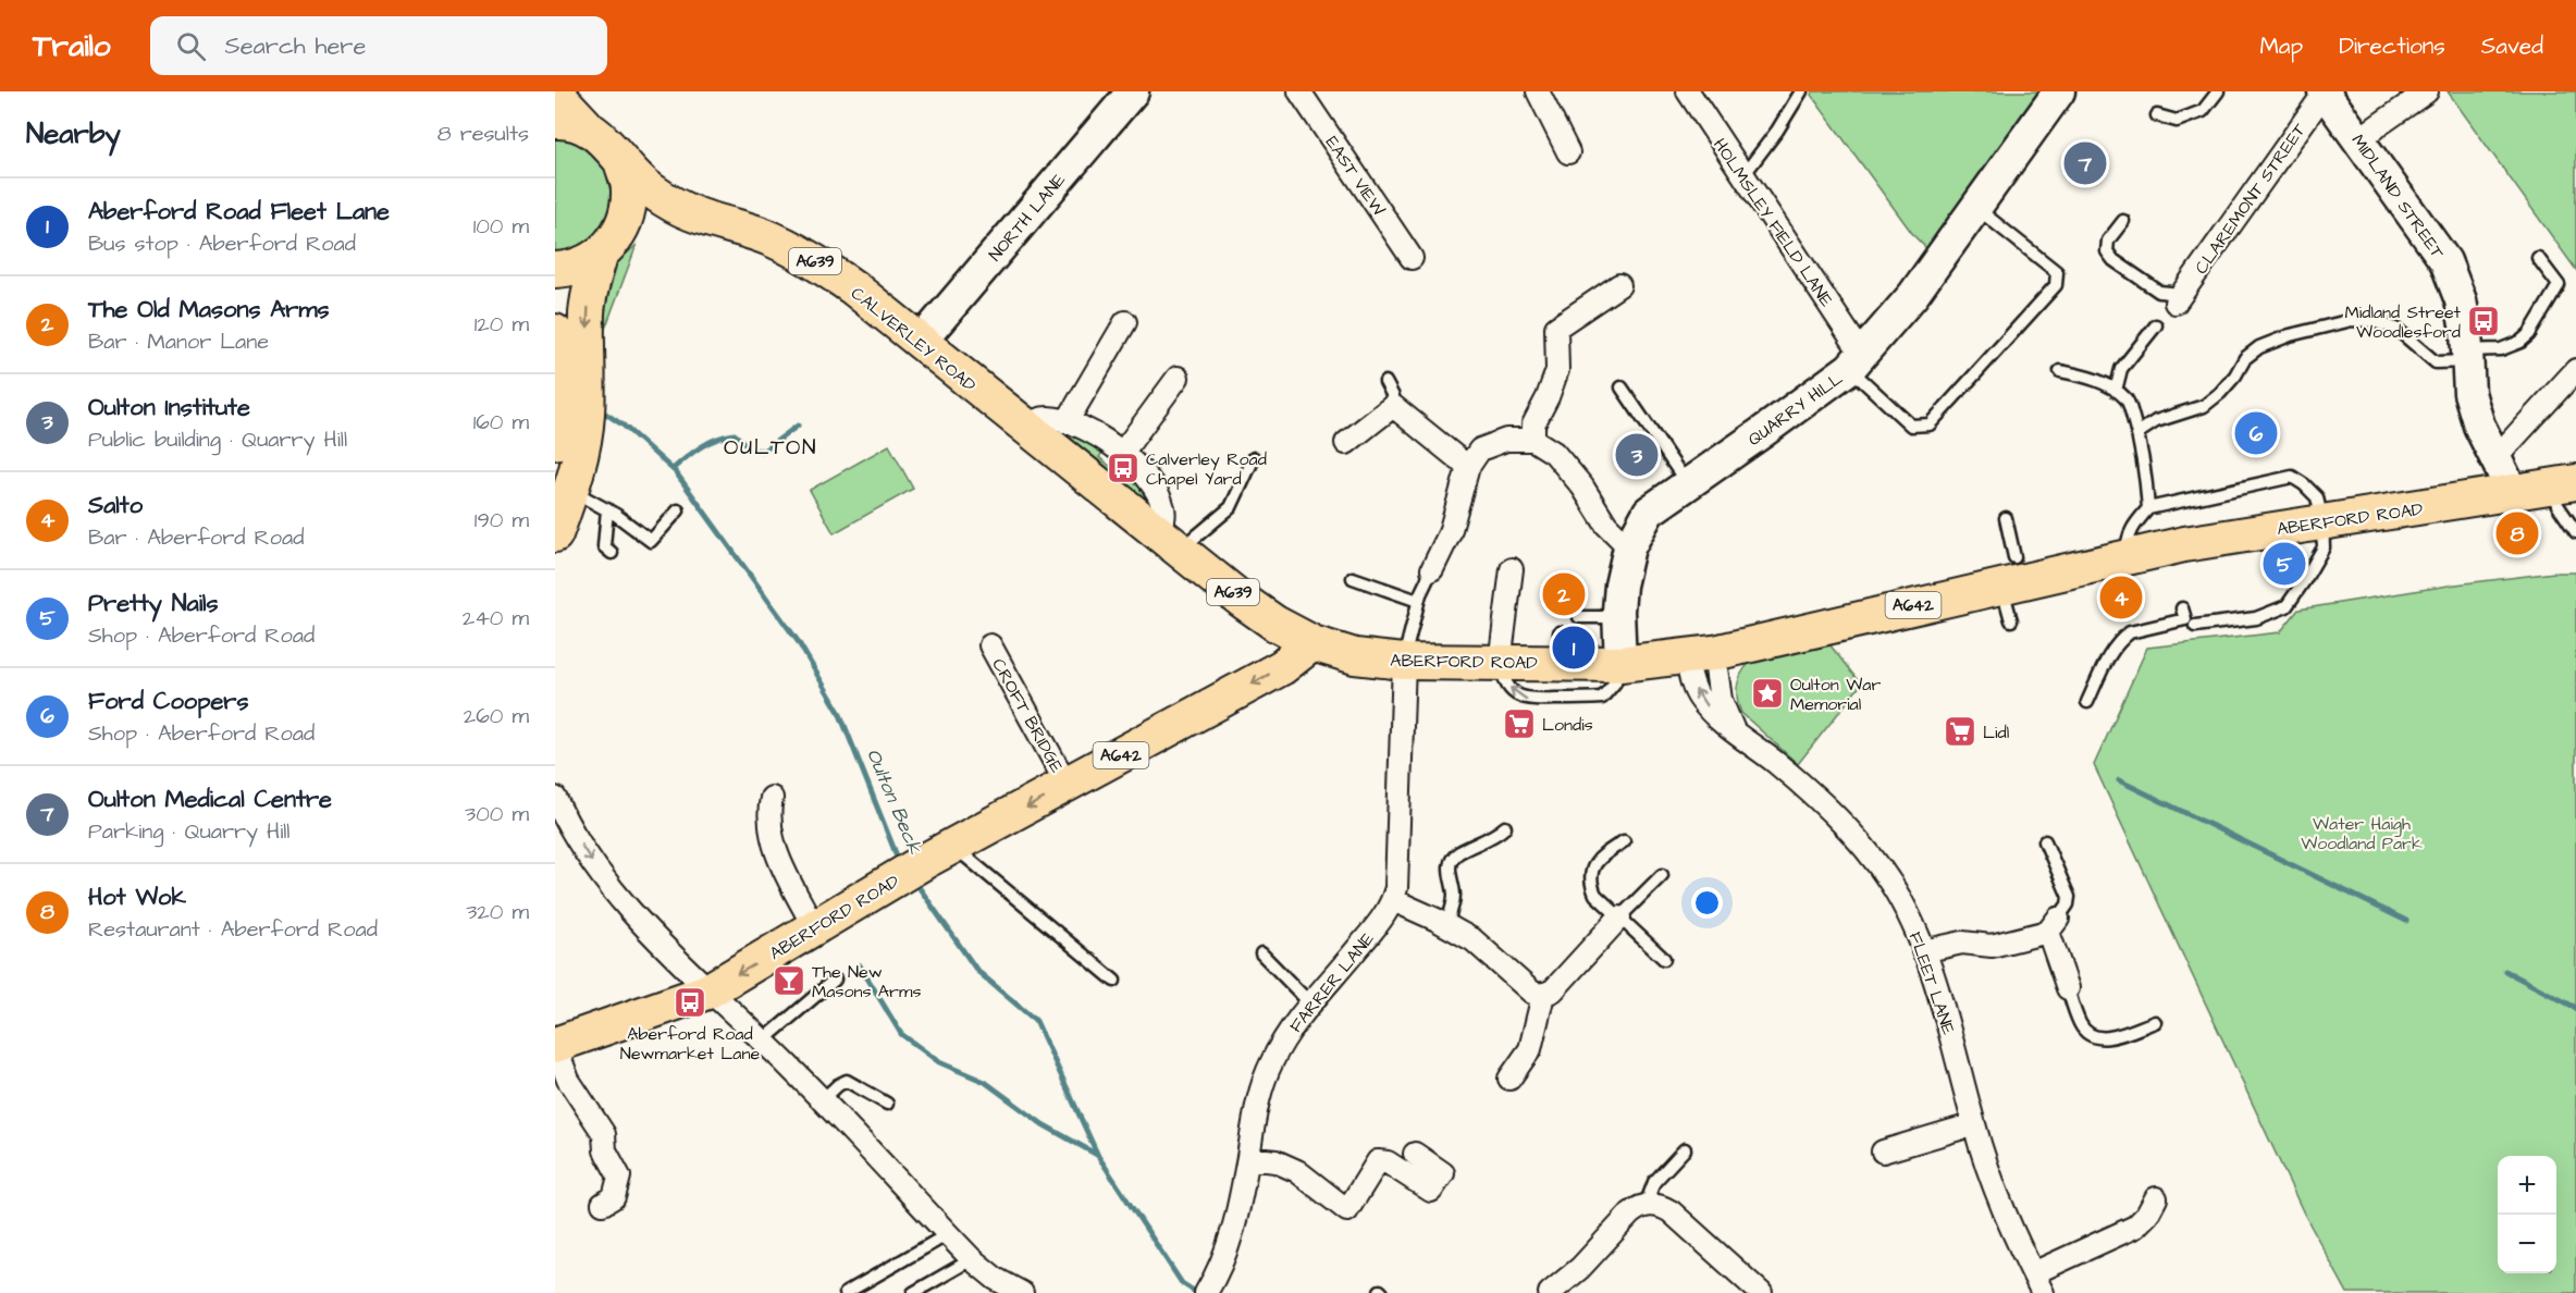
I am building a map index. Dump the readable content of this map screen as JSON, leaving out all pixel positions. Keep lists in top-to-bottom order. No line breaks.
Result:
{"streets":{"main road":["A639","CALVERLEY ROAD","ABERFORD ROAD","A642"],"street":["EAST VIEW","MIDLAND STREET","CLAREMONT STREET","NORTH LANE","HOLMSLEY FIELD LANE","QUARRY HILL","CROFT BRIDGE","FARRER LANE","FLEET LANE"]},"crossings":[["MIDLAND STREET","CLAREMONT STREET"],["MIDLAND STREET","ABERFORD ROAD"],["NORTH LANE","CALVERLEY ROAD"],["HOLMSLEY FIELD LANE","QUARRY HILL"],["CALVERLEY ROAD","ABERFORD ROAD"],["QUARRY HILL","ABERFORD ROAD"],["ABERFORD ROAD","CROFT BRIDGE"],["ABERFORD ROAD","FARRER LANE"],["ABERFORD ROAD","FLEET LANE"]],"districts":["OULTON"],"water":["Oulton Beck"],"parks":["Water Haigh Woodland Park"],"places":{"bus stop":["Midland Street Woodlesford","Calverley Road Chapel Yard","Aberford Road Newmarket Lane"],"place":["Oulton War Memorial"],"supermarket":["Londis","Lidl"],"bar":["The New Masons Arms"]},"page":{"header":"Trailo","search":"Search here","nav":["Map","Directions","Saved"],"heading":["Nearby","8 results"],"pins":["7","6","3","8","5","2","4","1"],"list":[{"mark":"1","name":"Aberford Road Fleet Lane","note":"Bus stop · Aberford Road","value":"100 m"},{"mark":"2","name":"The Old Masons Arms","note":"Bar · Manor Lane","value":"120 m"},{"mark":"3","name":"Oulton Institute","note":"Public building · Quarry Hill","value":"160 m"},{"mark":"4","name":"Salto","note":"Bar · Aberford Road","value":"190 m"},{"mark":"5","name":"Pretty Nails","note":"Shop · Aberford Road","value":"240 m"},{"mark":"6","name":"Ford Coopers","note":"Shop · Aberford Road","value":"260 m"},{"mark":"7","name":"Oulton Medical Centre","note":"Parking · Quarry Hill","value":"300 m"},{"mark":"8","name":"Hot Wok","note":"Restaurant · Aberford Road","value":"320 m"}],"map_buttons":["+","−"]}}
